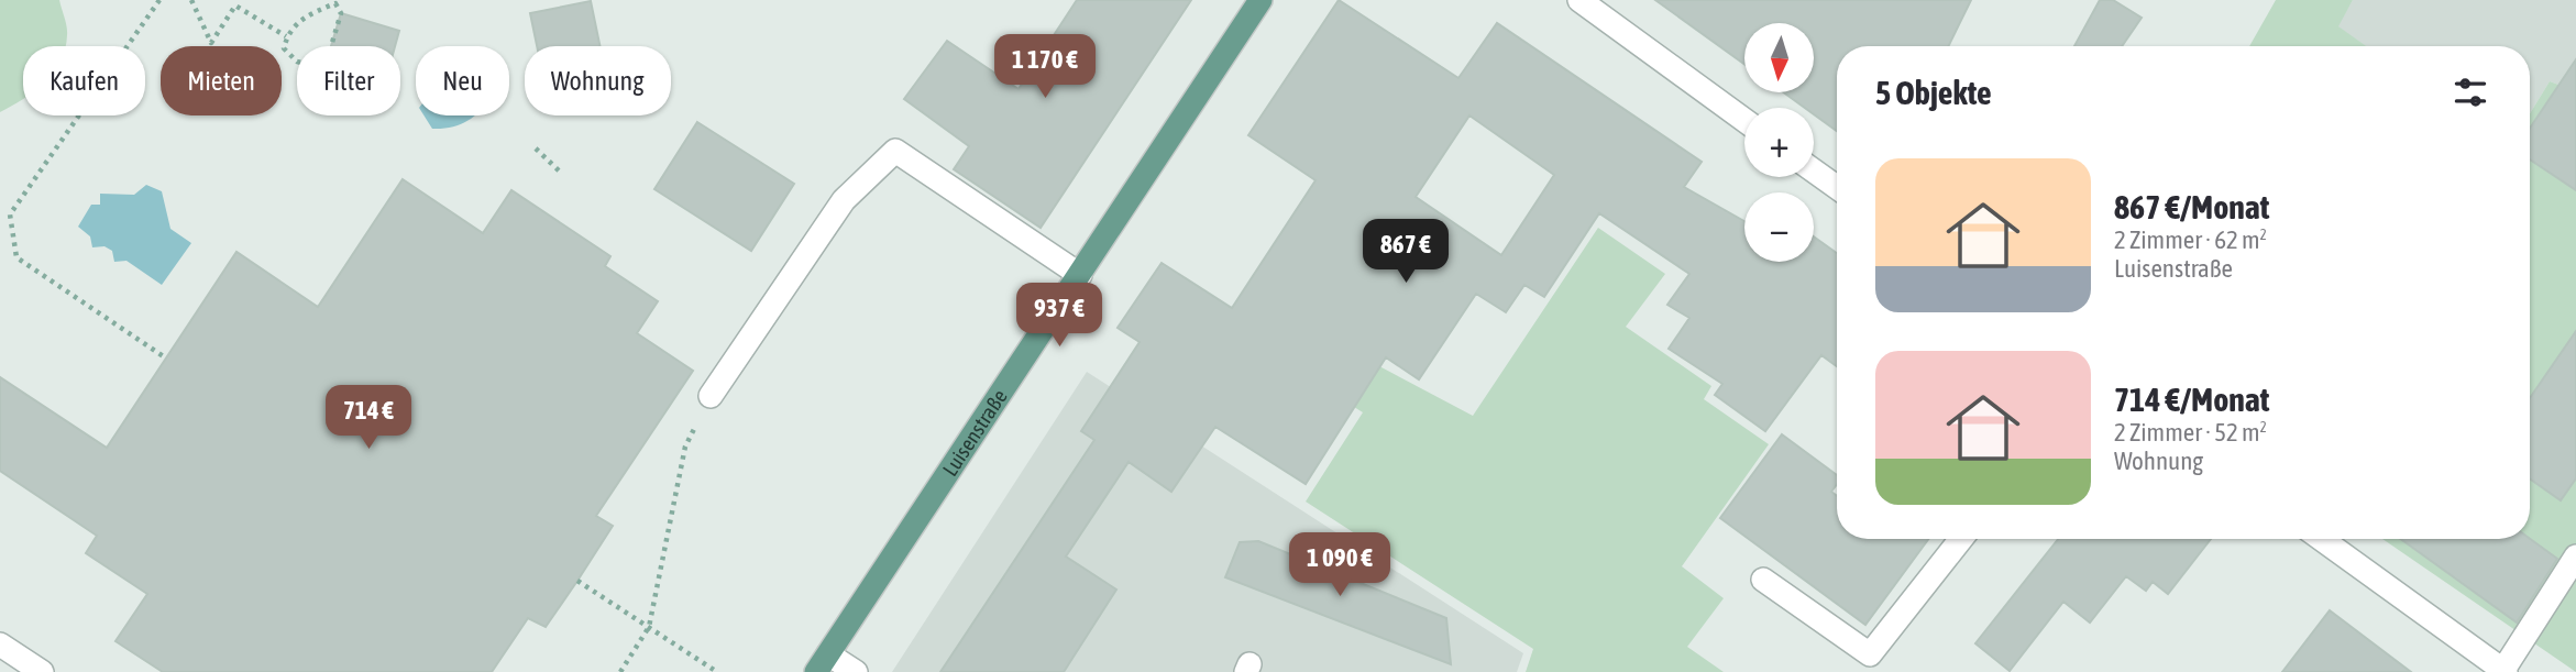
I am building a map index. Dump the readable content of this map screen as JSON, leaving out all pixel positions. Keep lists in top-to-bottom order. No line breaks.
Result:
{"streets":{"main road":["Luisenstraße"]},"north":"bottom","page":{"map_buttons":["+","−"],"price":["1 170 €","867 €","937 €","714 €","1 090 €"],"chip":["Kaufen","Mieten","Filter","Neu","Wohnung"],"heading":"5 Objekte","list":[{"name":"867 €/Monat","note":"2 Zimmer · 62 m² · Luisenstraße"},{"name":"714 €/Monat","note":"2 Zimmer · 52 m² · Wohnung"}]}}
